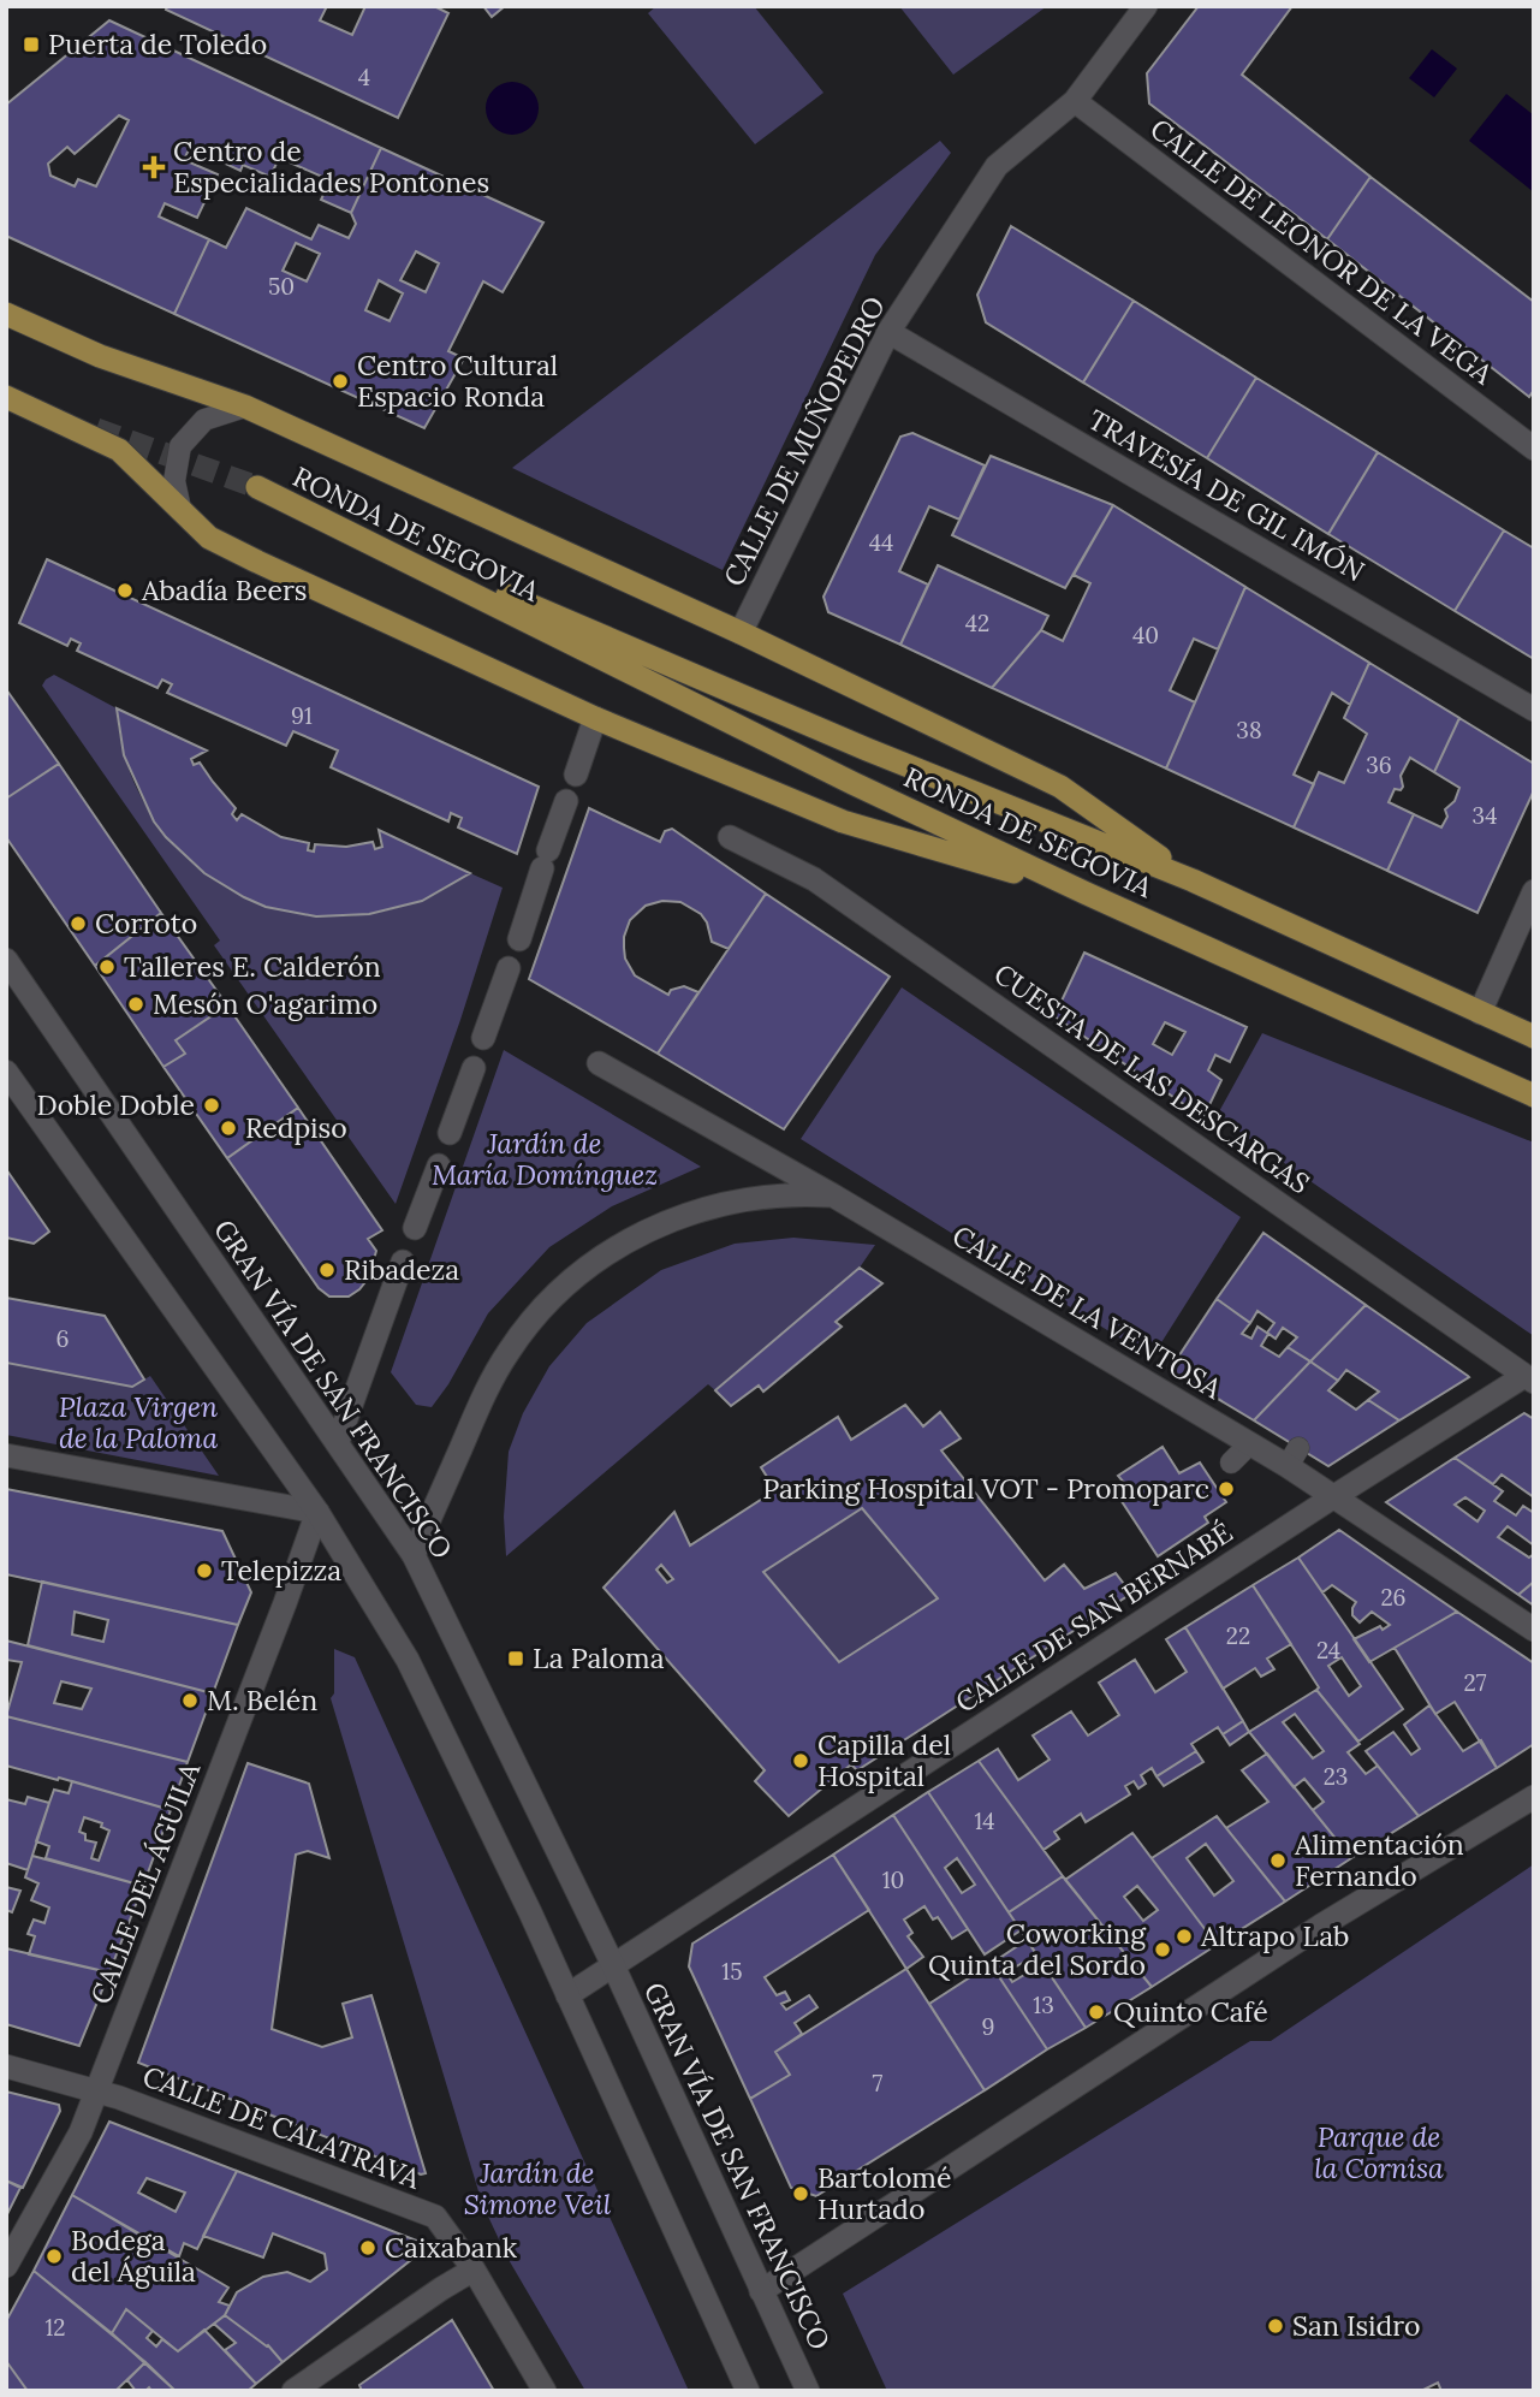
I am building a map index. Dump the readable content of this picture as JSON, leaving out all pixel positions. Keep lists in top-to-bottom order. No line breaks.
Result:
{"streets":{"main road":["RONDA DE SEGOVIA"],"street":["CALLE DE LEONOR DE LA VEGA","CALLE DE MUÑOPEDRO","TRAVESÍA DE GIL IMÓN","CUESTA DE LAS DESCARGAS","CALLE DE LA VENTOSA","GRAN VÍA DE SAN FRANCISCO","CALLE DE SAN BERNABÉ","CALLE DEL ÁGUILA","CALLE DE CALATRAVA"]},"crossings":[["CALLE DE LEONOR DE LA VEGA","CALLE DE MUÑOPEDRO"],["CALLE DE MUÑOPEDRO","TRAVESÍA DE GIL IMÓN"],["CUESTA DE LAS DESCARGAS","CALLE DE SAN BERNABÉ"],["CALLE DE LA VENTOSA","CALLE DE SAN BERNABÉ"],["GRAN VÍA DE SAN FRANCISCO","CALLE DE SAN BERNABÉ"],["CALLE DEL ÁGUILA","CALLE DE CALATRAVA"]],"parks":["Jardín de María Domínguez","Plaza Virgen de la Paloma","Parque de la Cornisa","Jardín de Simone Veil"],"places":{"transit":["Puerta de Toledo","La Paloma"],"health":["Centro de Especialidades Pontones"],"other":["Centro Cultural Espacio Ronda","Abadía Beers","Corroto","Talleres E. Calderón","Mesón O'agarimo","Doble Doble","Redpiso","Ribadeza","Parking Hospital VOT - Promoparc","Telepizza","M. Belén","Capilla del Hospital","Alimentación Fernando","Altrapo Lab","Coworking Quinta del Sordo","Quinto Café","Bartolomé Hurtado","Caixabank","Bodega del Águila","San Isidro"]},"house_numbers":["4","50","44","42","40","91","38","36","34","6","26","22","24","27","23","14","10","15","13","9","7","12"]}
